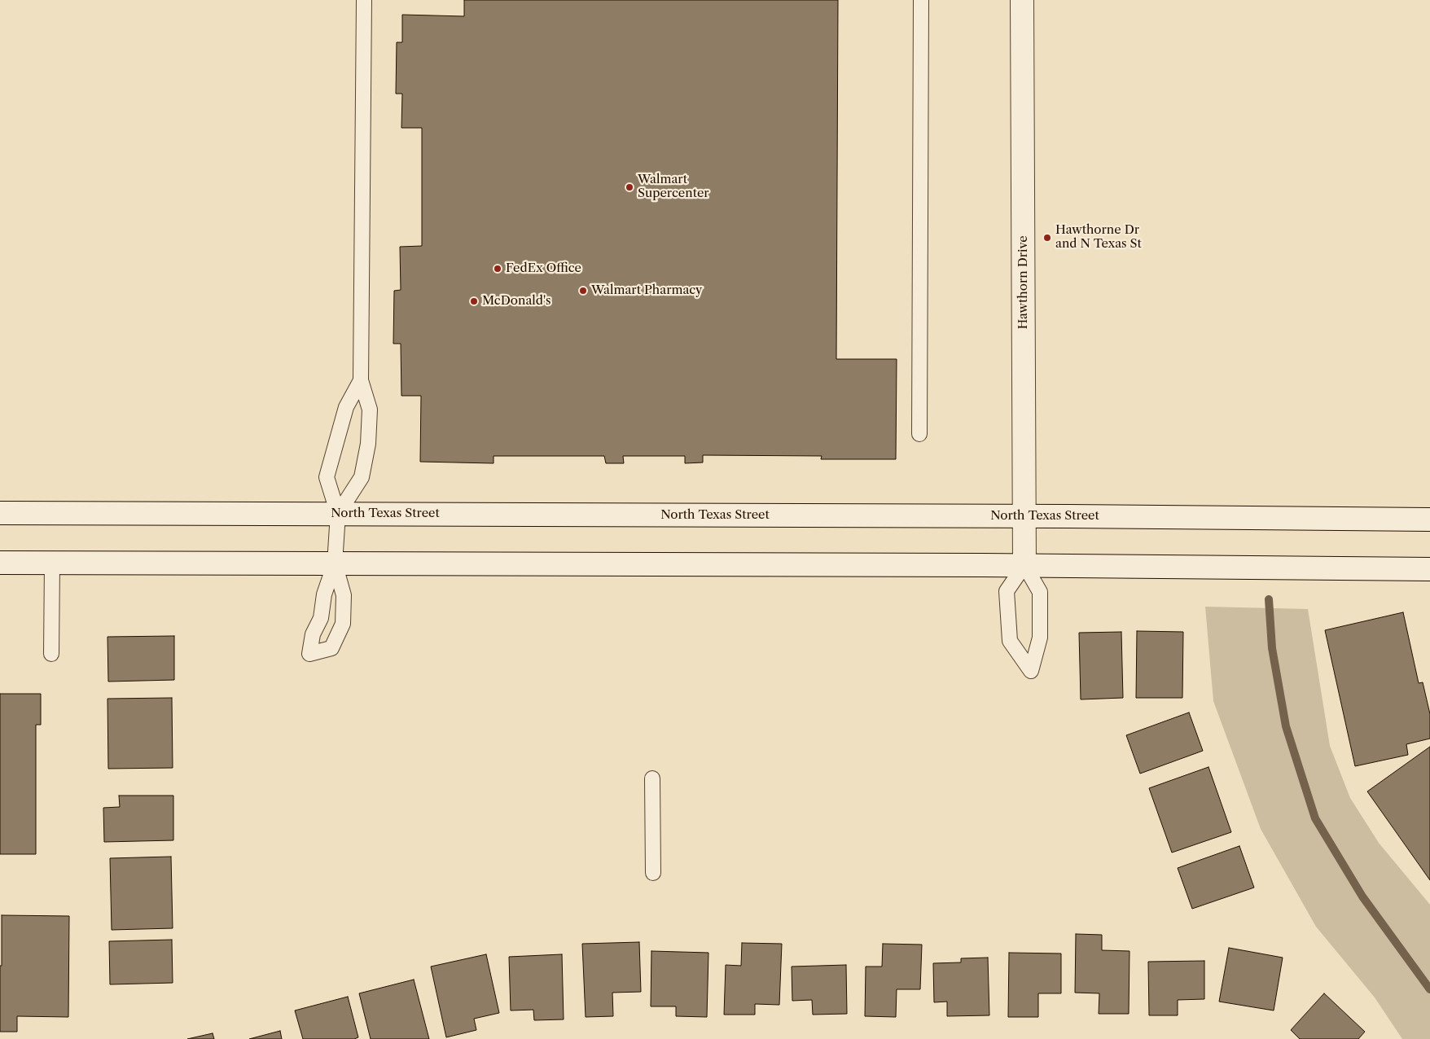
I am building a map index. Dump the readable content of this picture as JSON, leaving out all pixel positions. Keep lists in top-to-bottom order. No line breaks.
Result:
{"streets":{"main road":["Hawthorn Drive","North Texas Street"]},"crossings":[["Hawthorn Drive","North Texas Street"]],"places":["Walmart Supercenter","Hawthorne Dr and N Texas St","FedEx Office","Walmart Pharmacy","McDonald's"]}
